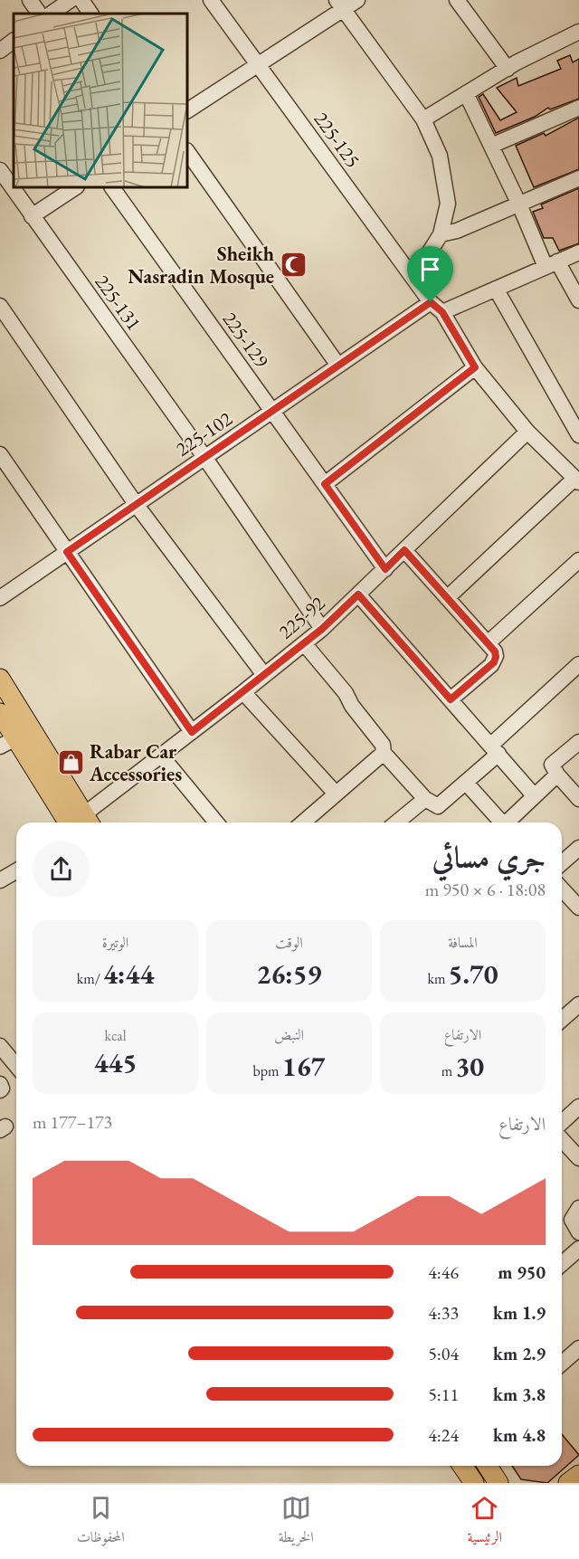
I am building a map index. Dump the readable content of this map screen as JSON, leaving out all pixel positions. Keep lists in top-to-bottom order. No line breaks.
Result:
{"streets":{"street":["225-125","225-131","225-129","225-102","225-92"]},"crossings":[["225-125","225-102"],["225-125","225-92"],["225-131","225-102"],["225-131","225-92"],["225-129","225-102"],["225-129","225-92"]],"places":{"mosque":["Sheikh Nasradin Mosque"],"shop":["Rabar Car Accessories"]},"page":{"heading":["جري مسائي","18:08 · 6 × 950 m"],"stats":[["المسافة","5.70 km"],["الوقت","26:59"],["الوتيرة","4:44 /km"],["الارتفاع","30 m"],["النبض","167 bpm"],["kcal","445"]],"chart":["الارتفاع","173–177 m"],"list":[{"name":"950 m","note":"4:46"},{"name":"1.9 km","note":"4:33"},{"name":"2.9 km","note":"5:04"},{"name":"3.8 km","note":"5:11"},{"name":"4.8 km","note":"4:24"}],"tabs":["الرئيسية","الخريطة","المحفوظات"]}}
